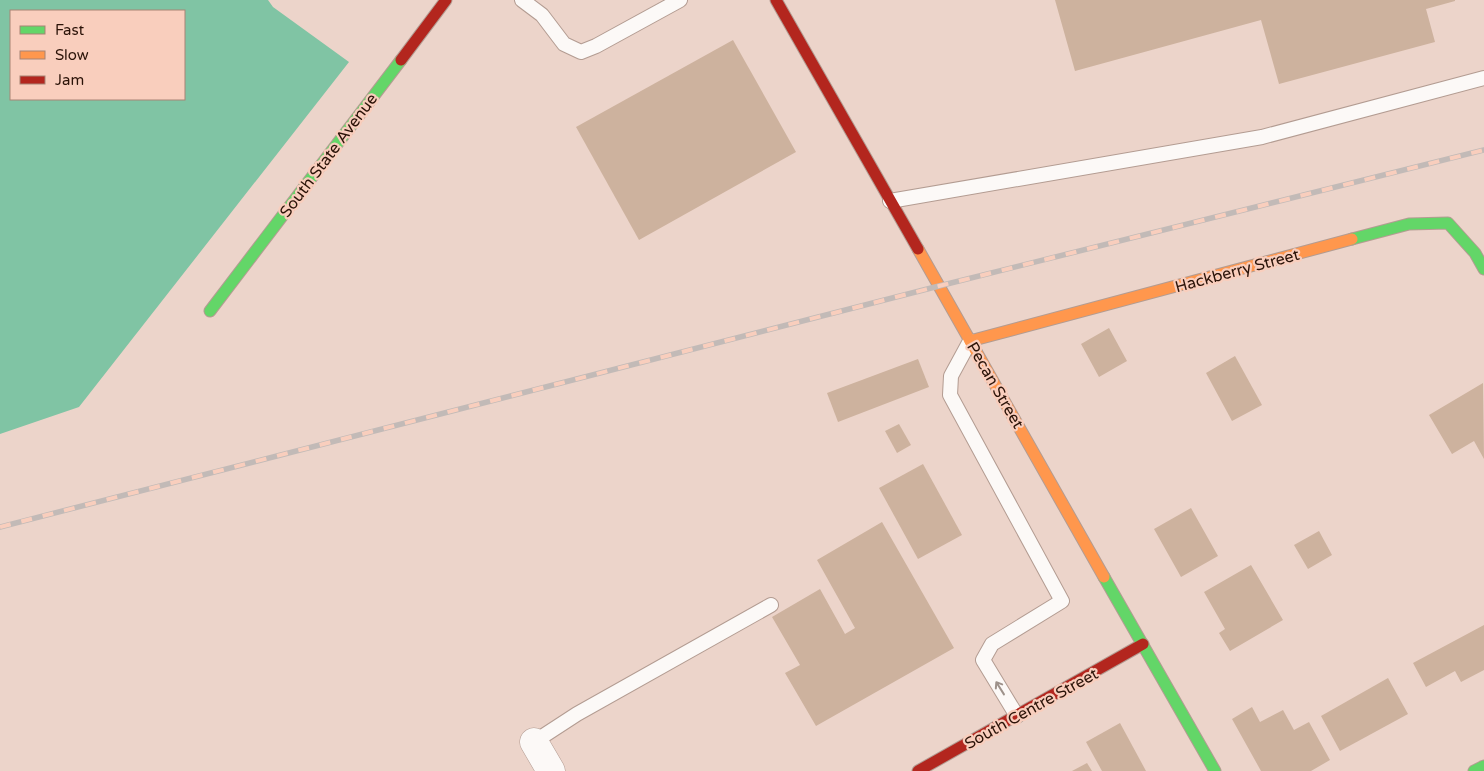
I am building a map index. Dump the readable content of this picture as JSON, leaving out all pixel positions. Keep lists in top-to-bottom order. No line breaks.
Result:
{"streets":{"street":["South State Avenue","Hackberry Street","Pecan Street","South Centre Street"]},"crossings":[["Hackberry Street","Pecan Street"],["Pecan Street","South Centre Street"]],"legend":["Fast","Slow","Jam"]}
